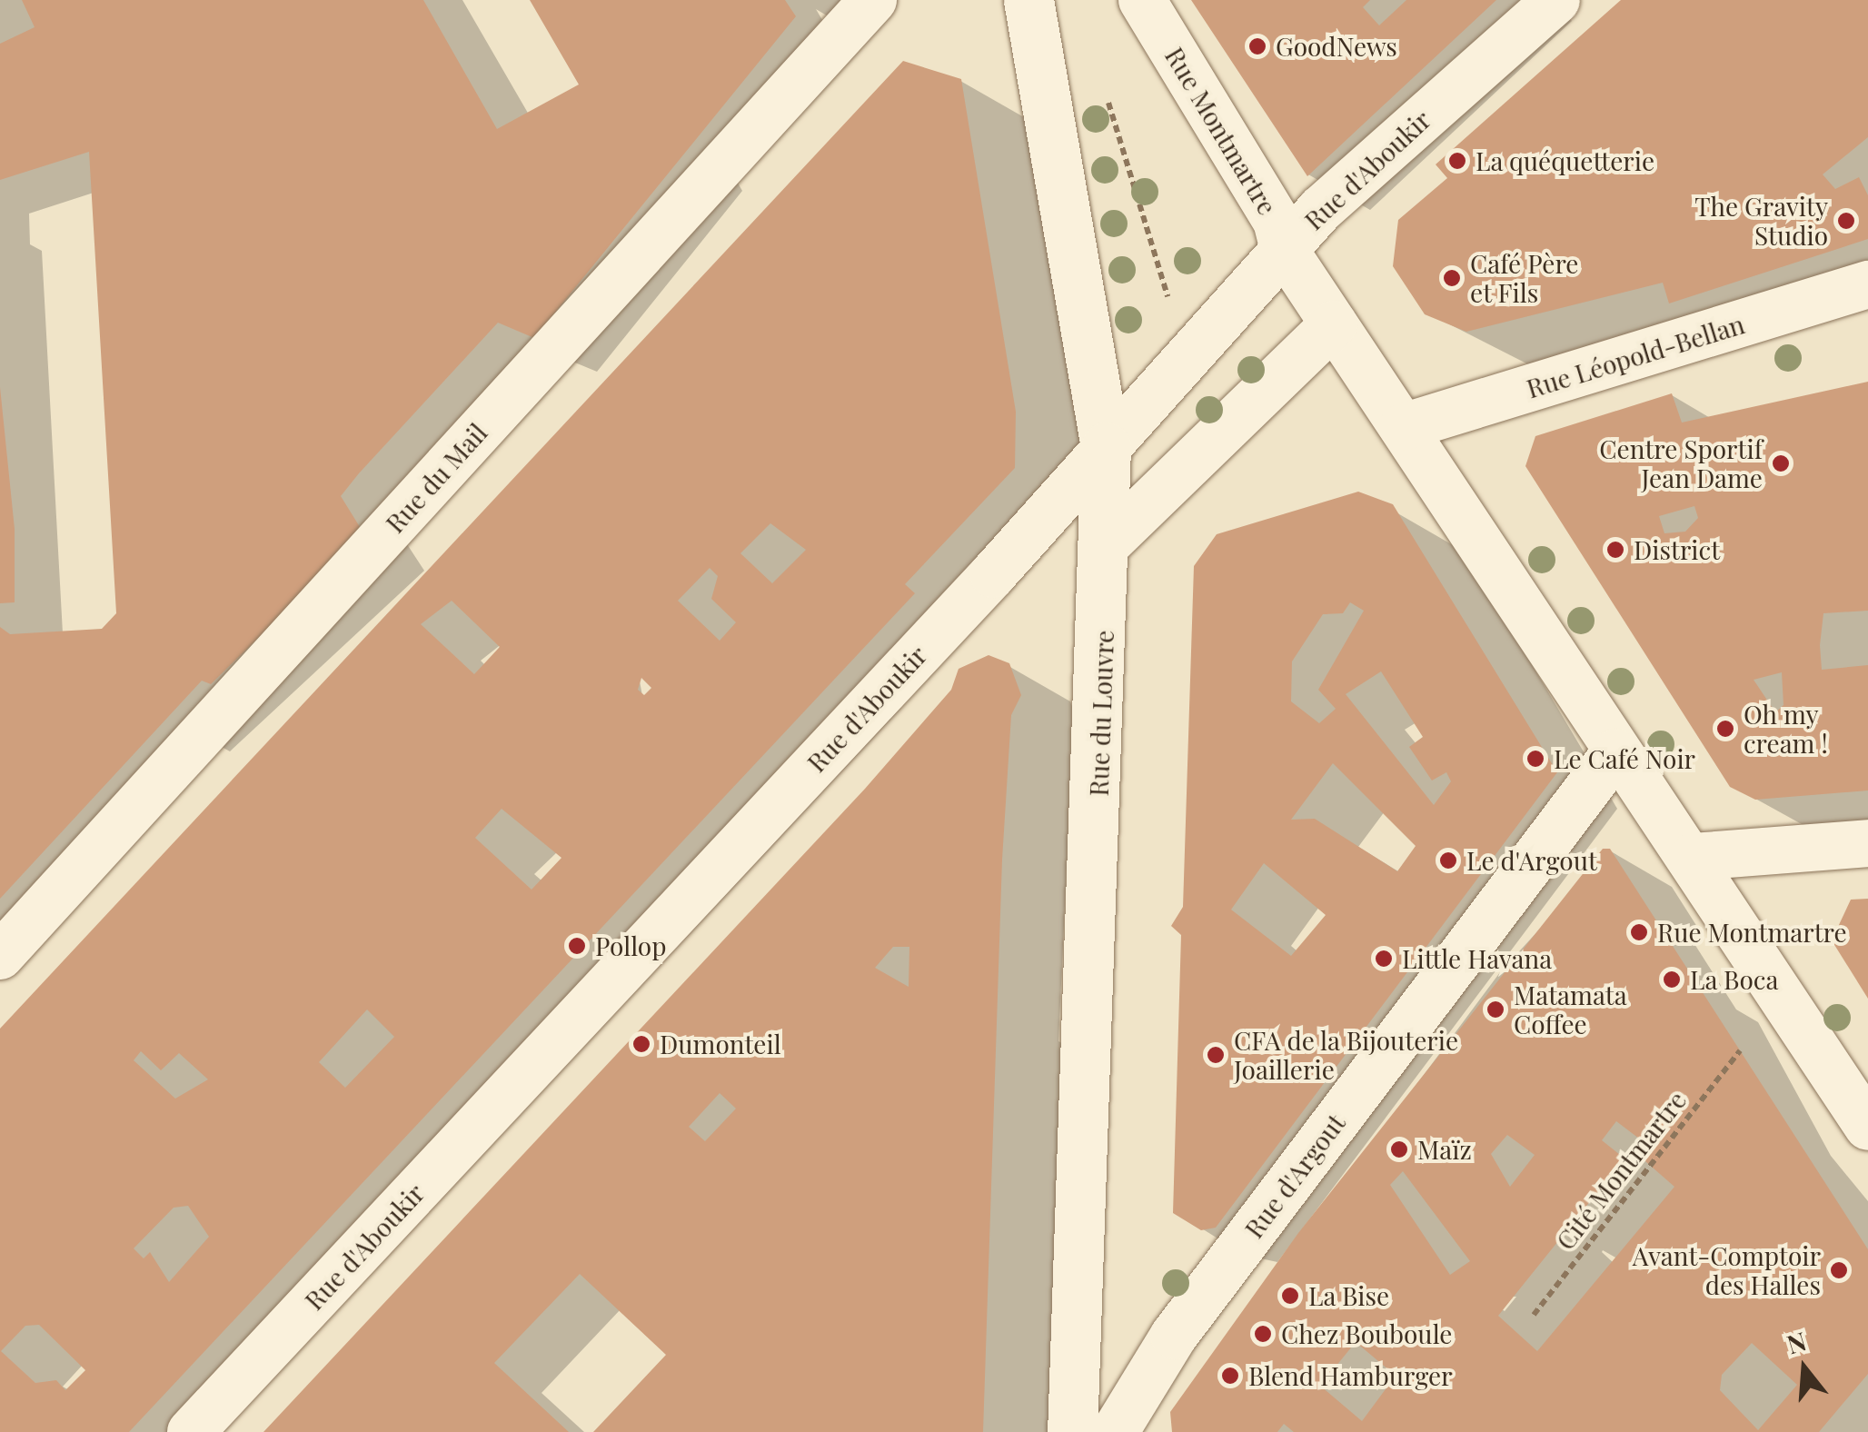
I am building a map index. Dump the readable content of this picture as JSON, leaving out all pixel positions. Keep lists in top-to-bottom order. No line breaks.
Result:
{"streets":{"main road":["Rue du Louvre"],"street":["Rue Montmartre","Rue d'Aboukir","Rue Léopold-Bellan","Rue du Mail","Rue d'Argout"],"path":["Cité Montmartre"]},"crossings":[["Rue Montmartre","Rue d'Aboukir"],["Rue Montmartre","Rue Léopold-Bellan"],["Rue Montmartre","Rue d'Argout"],["Rue d'Aboukir","Rue du Louvre"]],"places":["GoodNews","La quéquetterie","The Gravity Studio","Café Père et Fils","Centre Sportif Jean Dame","District","Oh my cream !","Le Café Noir","Le d'Argout","Rue Montmartre","Pollop","Little Havana","La Boca","Matamata Coffee","Dumonteil","CFA de la Bijouterie Joaillerie","Maïz","Avant-Comptoir des Halles","La Bise","Chez Bouboule","Blend Hamburger"],"north":"top"}
